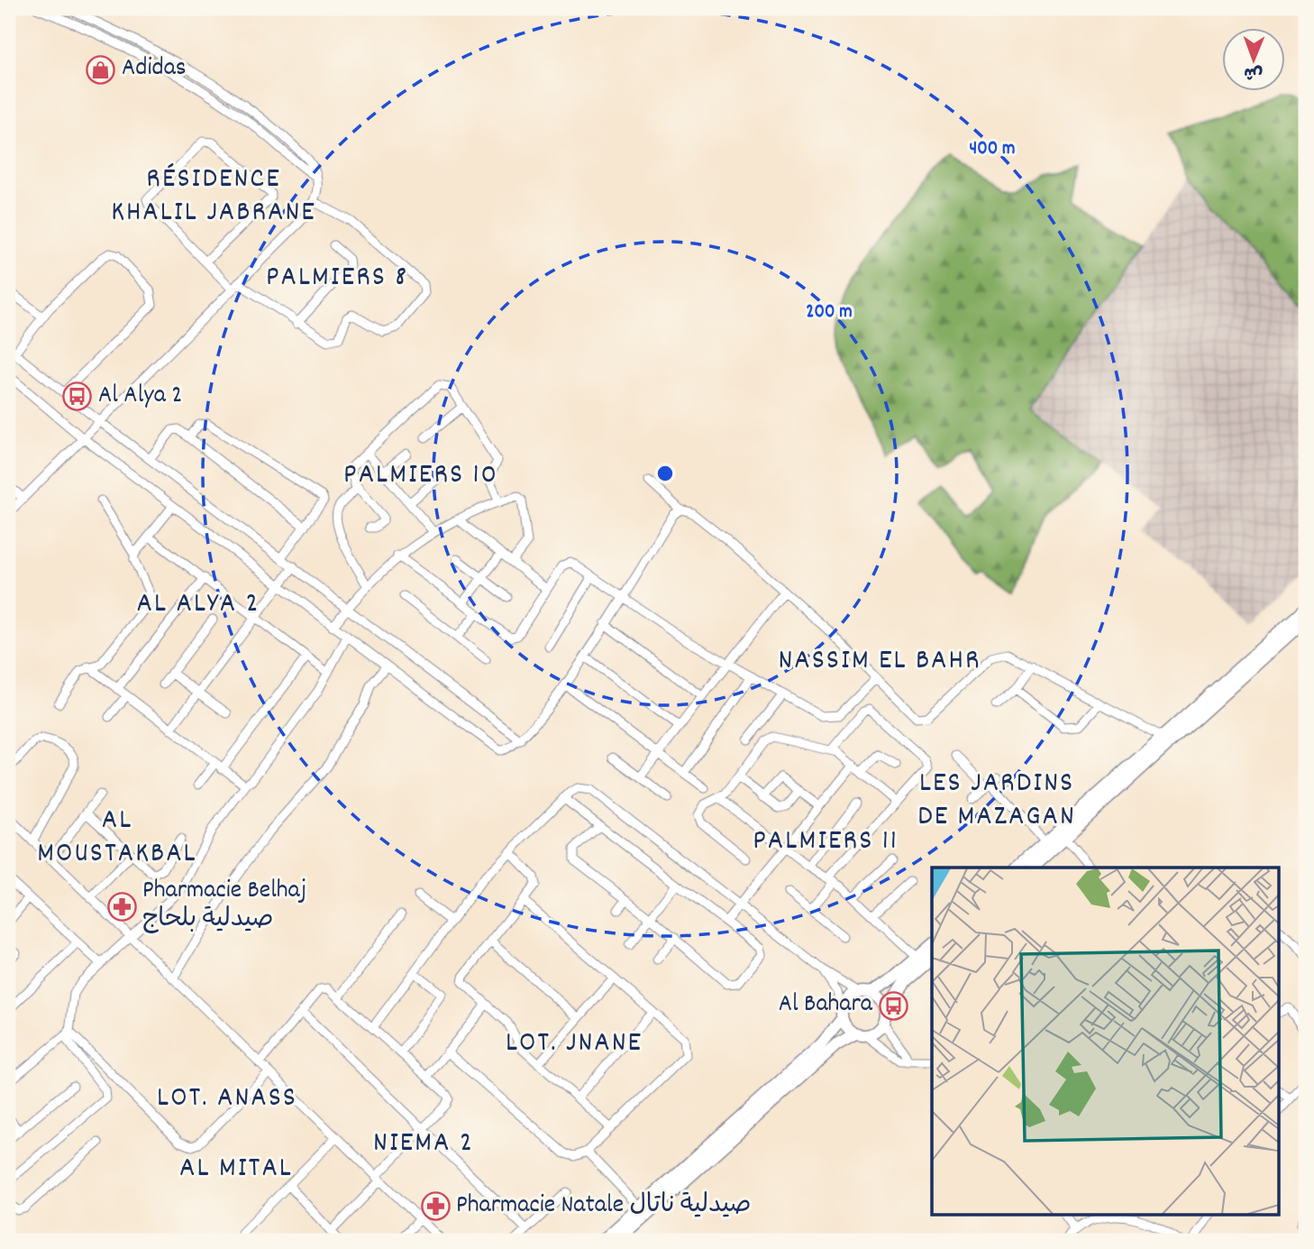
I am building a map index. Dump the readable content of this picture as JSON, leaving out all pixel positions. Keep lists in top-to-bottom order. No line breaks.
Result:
{"districts":["RÉSIDENCE KHALIL JABRANE","PALMIERS 8","PALMIERS 10","AL ALYA 2","NASSIM EL BAHR","LES JARDINS DE MAZAGAN","AL MOUSTAKBAL","PALMIERS 11","LOT. JNANE","LOT. ANASS","NIEMA 2","AL MITAL"],"places":{"shop":["Adidas"],"bus stop":["Al Alya 2","Al Bahara"],"pharmacy":["Pharmacie Belhaj صيدلية بلحاج","Pharmacie Natale صيدلية ناتال"]},"north":"bottom","rings":["400 m","200 m"]}
